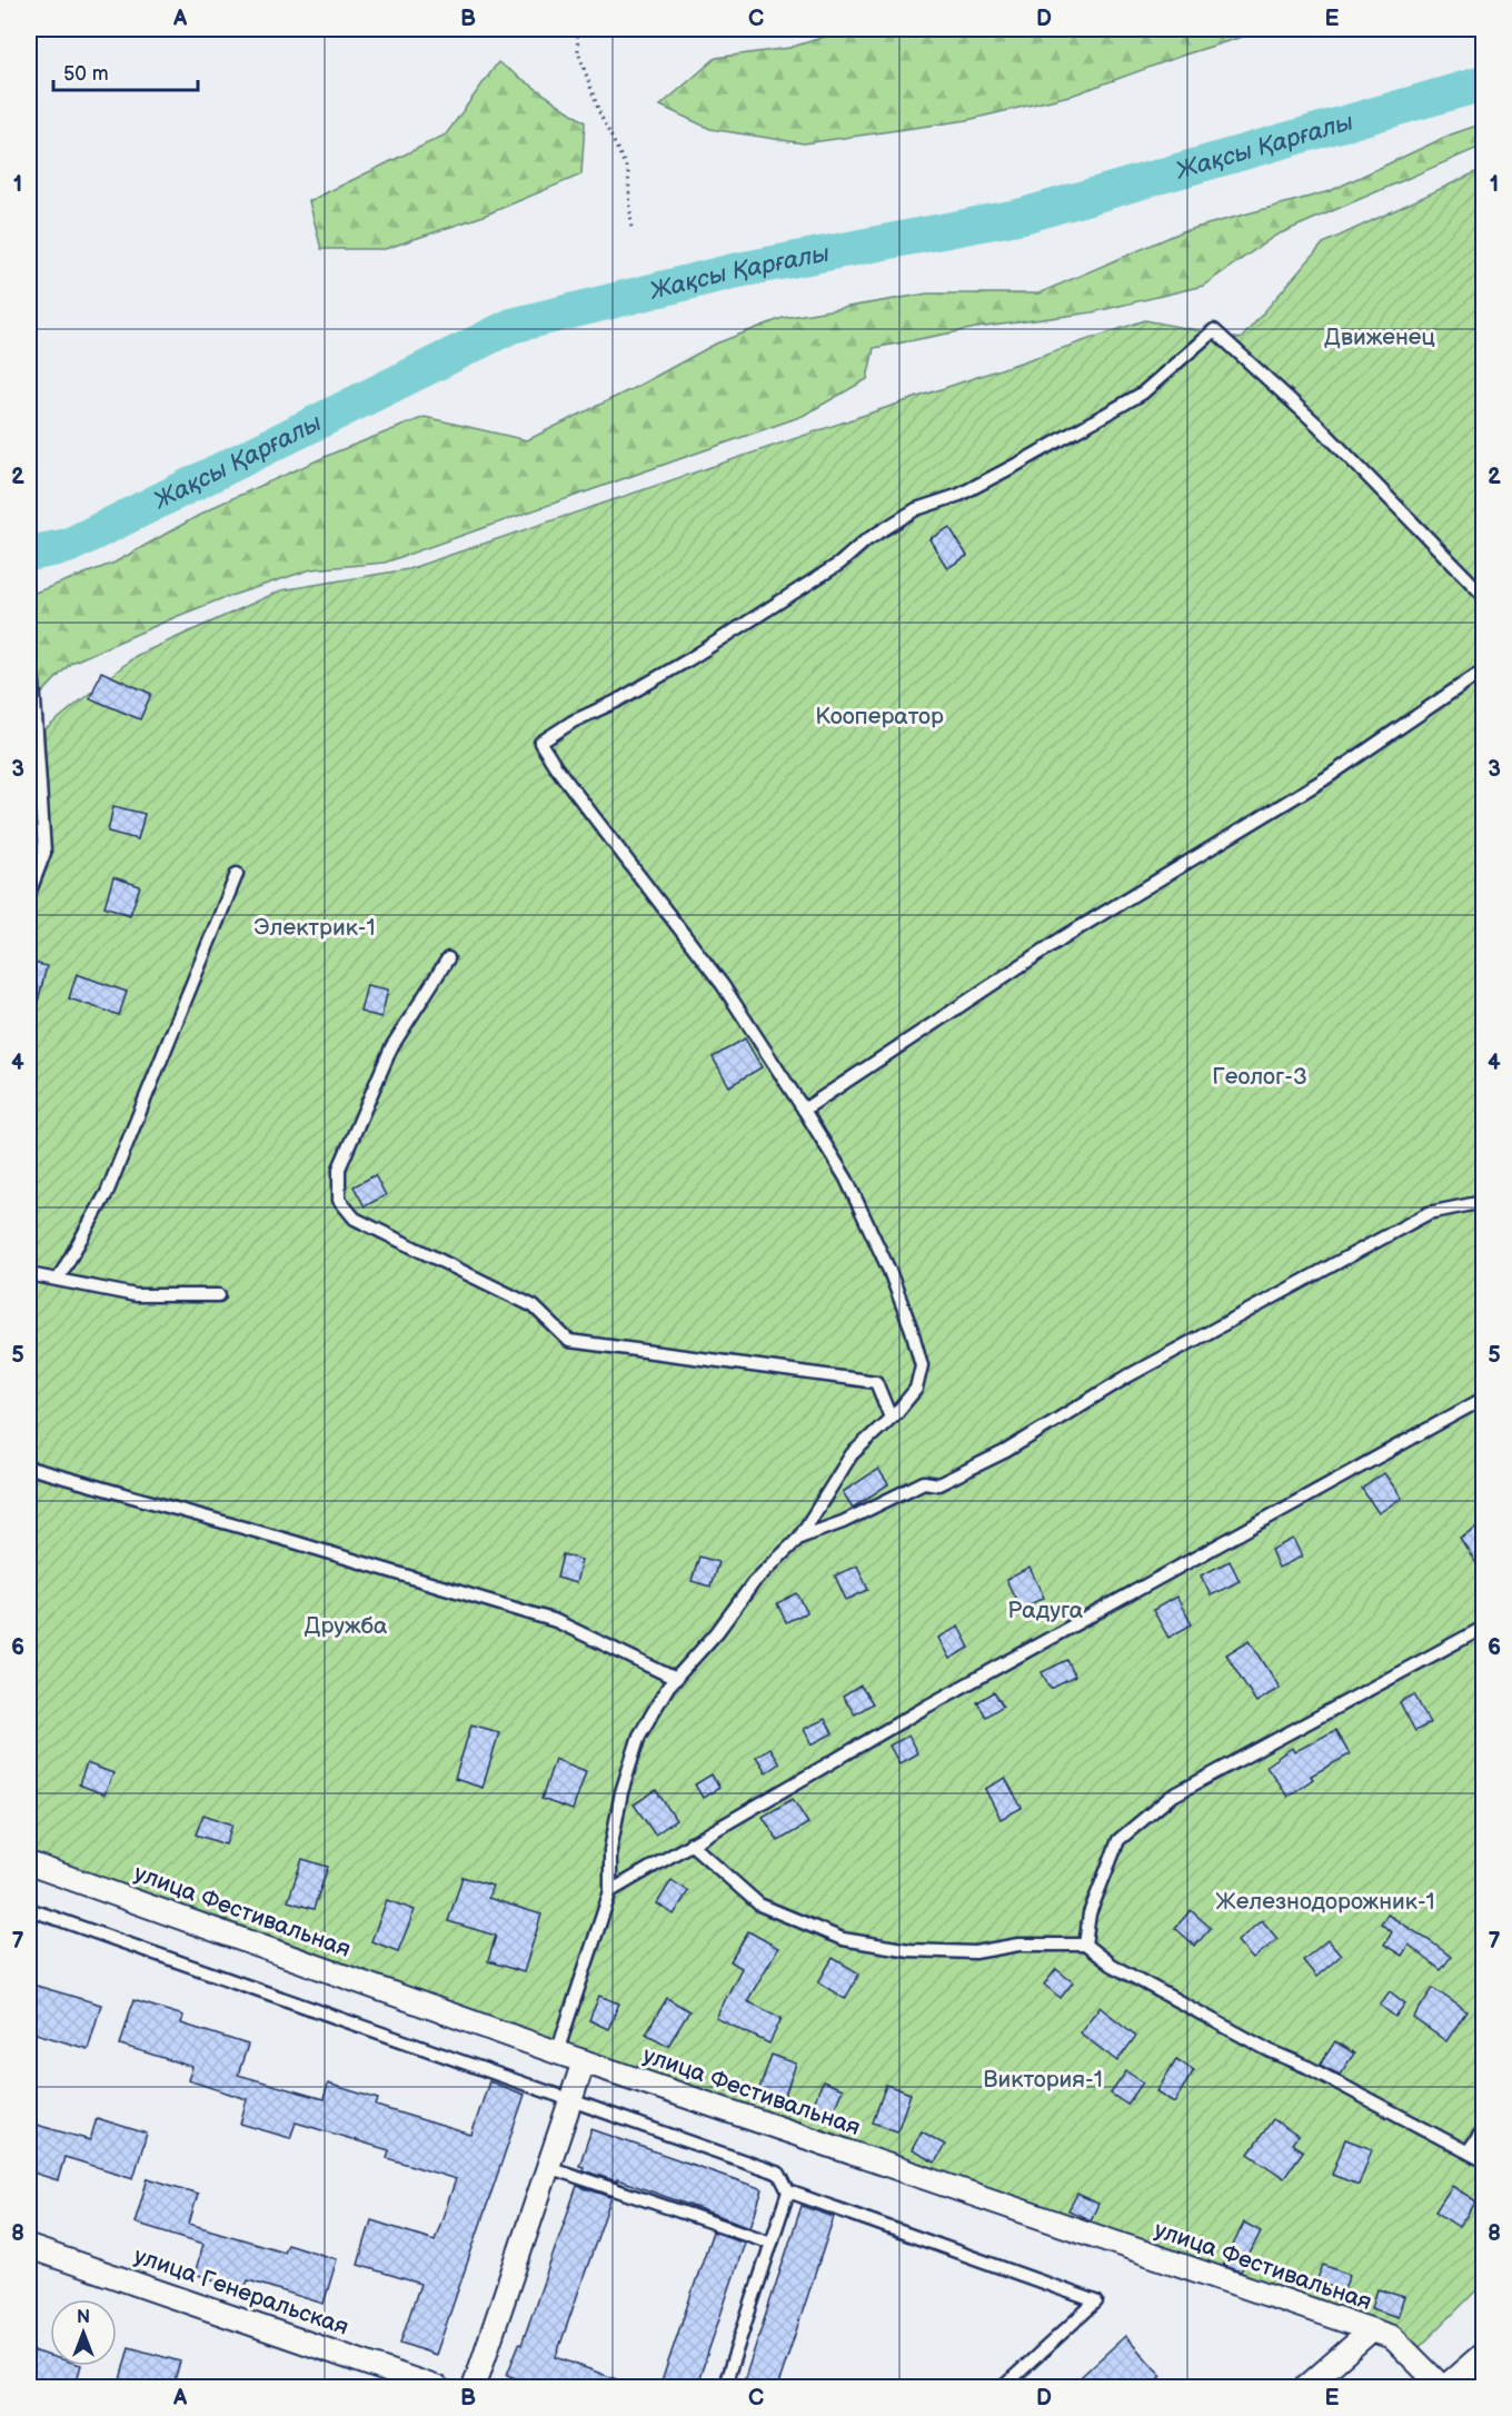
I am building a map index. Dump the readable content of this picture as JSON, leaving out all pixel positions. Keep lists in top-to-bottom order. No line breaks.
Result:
{"streets":{"street":["улица Фестивальная","улица Генеральская"]},"water":["Жақсы Қарғалы"],"parks":["Движенец","Кооператор","Электрик-1","Геолог-3","Радуга","Дружба","Железнодорожник-1","Виктория-1"],"scale_bar":"50 m","north":"top","grid":{"columns":["A","B","C","D","E"],"rows":["1","2","3","4","5","6","7","8"]}}
